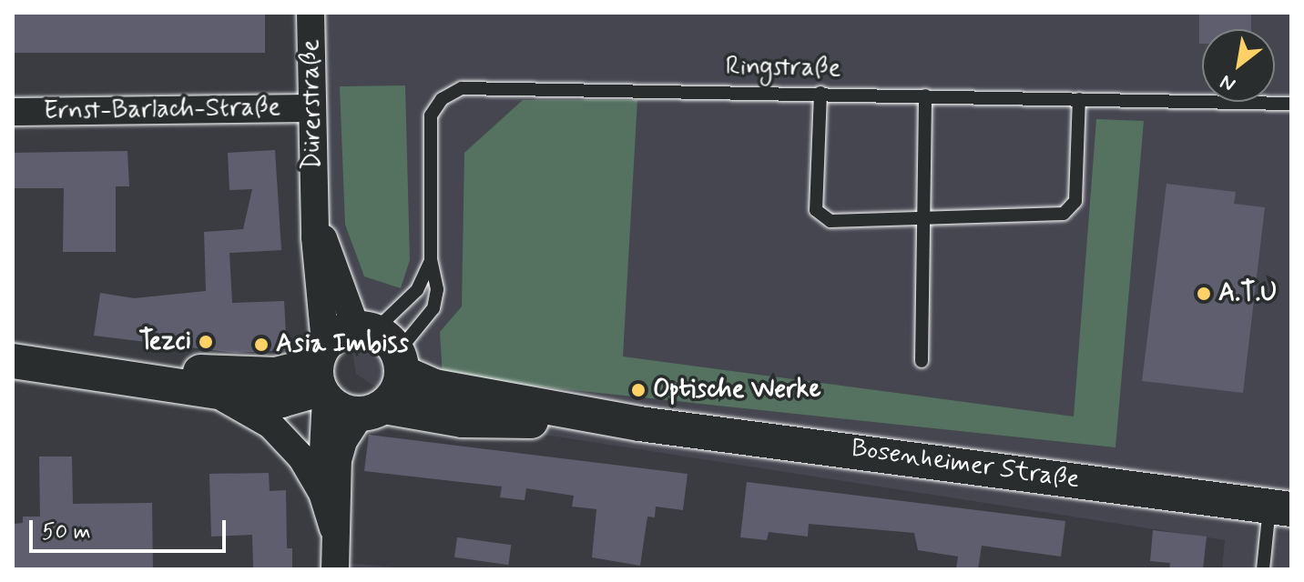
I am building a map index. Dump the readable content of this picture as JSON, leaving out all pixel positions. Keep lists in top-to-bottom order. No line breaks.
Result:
{"streets":{"street":["Dürerstraße","Ernst-Barlach-Straße","Bosenheimer Straße"],"lane":["Ringstraße"]},"crossings":[["Ringstraße","Dürerstraße"],["Ringstraße","Bosenheimer Straße"],["Dürerstraße","Ernst-Barlach-Straße"],["Dürerstraße","Bosenheimer Straße"]],"places":["A.T.U","Tezci","Asia Imbiss","Optische Werke"],"scale_bar":"50 m","north":"bottom left"}
